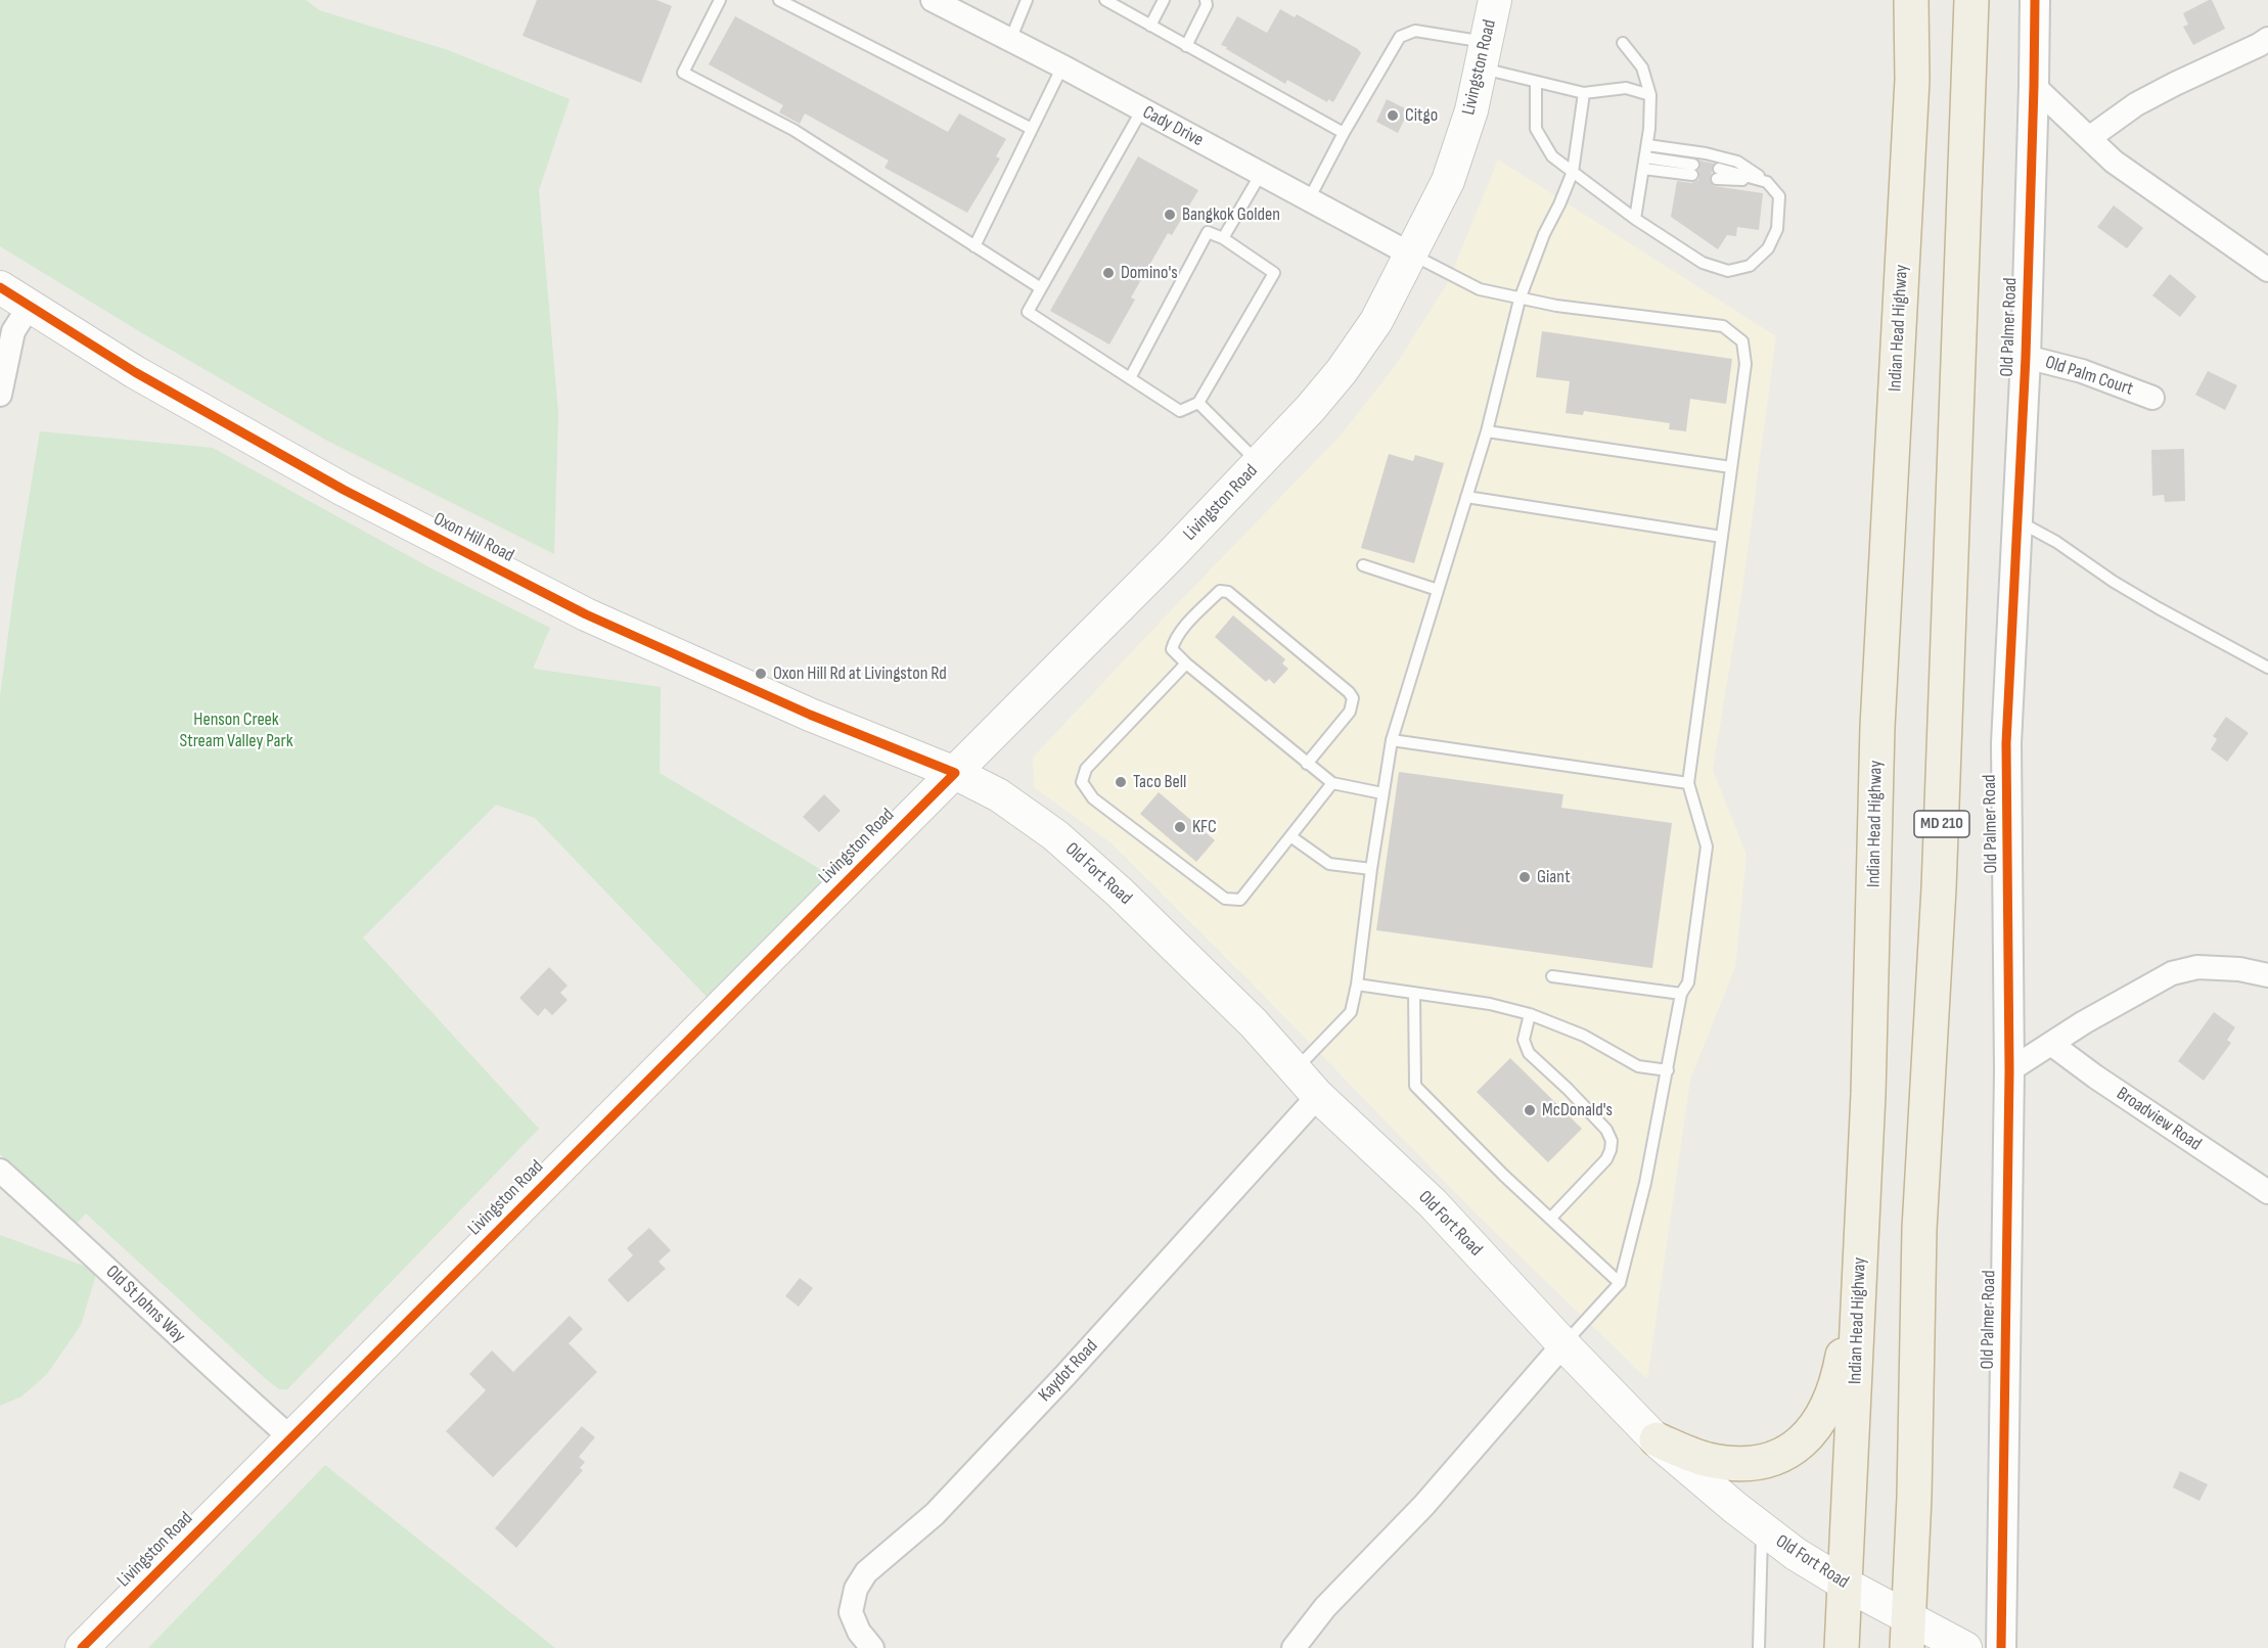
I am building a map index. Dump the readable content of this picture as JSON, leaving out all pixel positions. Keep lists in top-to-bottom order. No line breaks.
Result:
{"streets":{"highway":["Indian Head Highway","MD 210"],"main road":["Livingston Road","Oxon Hill Road","Old Fort Road"],"street":["Cady Drive","Old Palmer Road","Old Palm Court","Broadview Road","Old St Johns Way","Kaydot Road"]},"crossings":[["Livingston Road","Cady Drive"],["Livingston Road","Oxon Hill Road"],["Livingston Road","Old Fort Road"],["Livingston Road","Old St Johns Way"],["Old Palmer Road","Old Palm Court"],["Indian Head Highway","Old Fort Road"],["Oxon Hill Road","Old Fort Road"],["MD 210","Old Fort Road"],["Old Fort Road","Kaydot Road"]],"parks":["Henson Creek Stream Valley Park"],"places":["Citgo","Bangkok Golden","Domino's","Oxon Hill Rd at Livingston Rd","Taco Bell","KFC","Giant","McDonald's"]}
